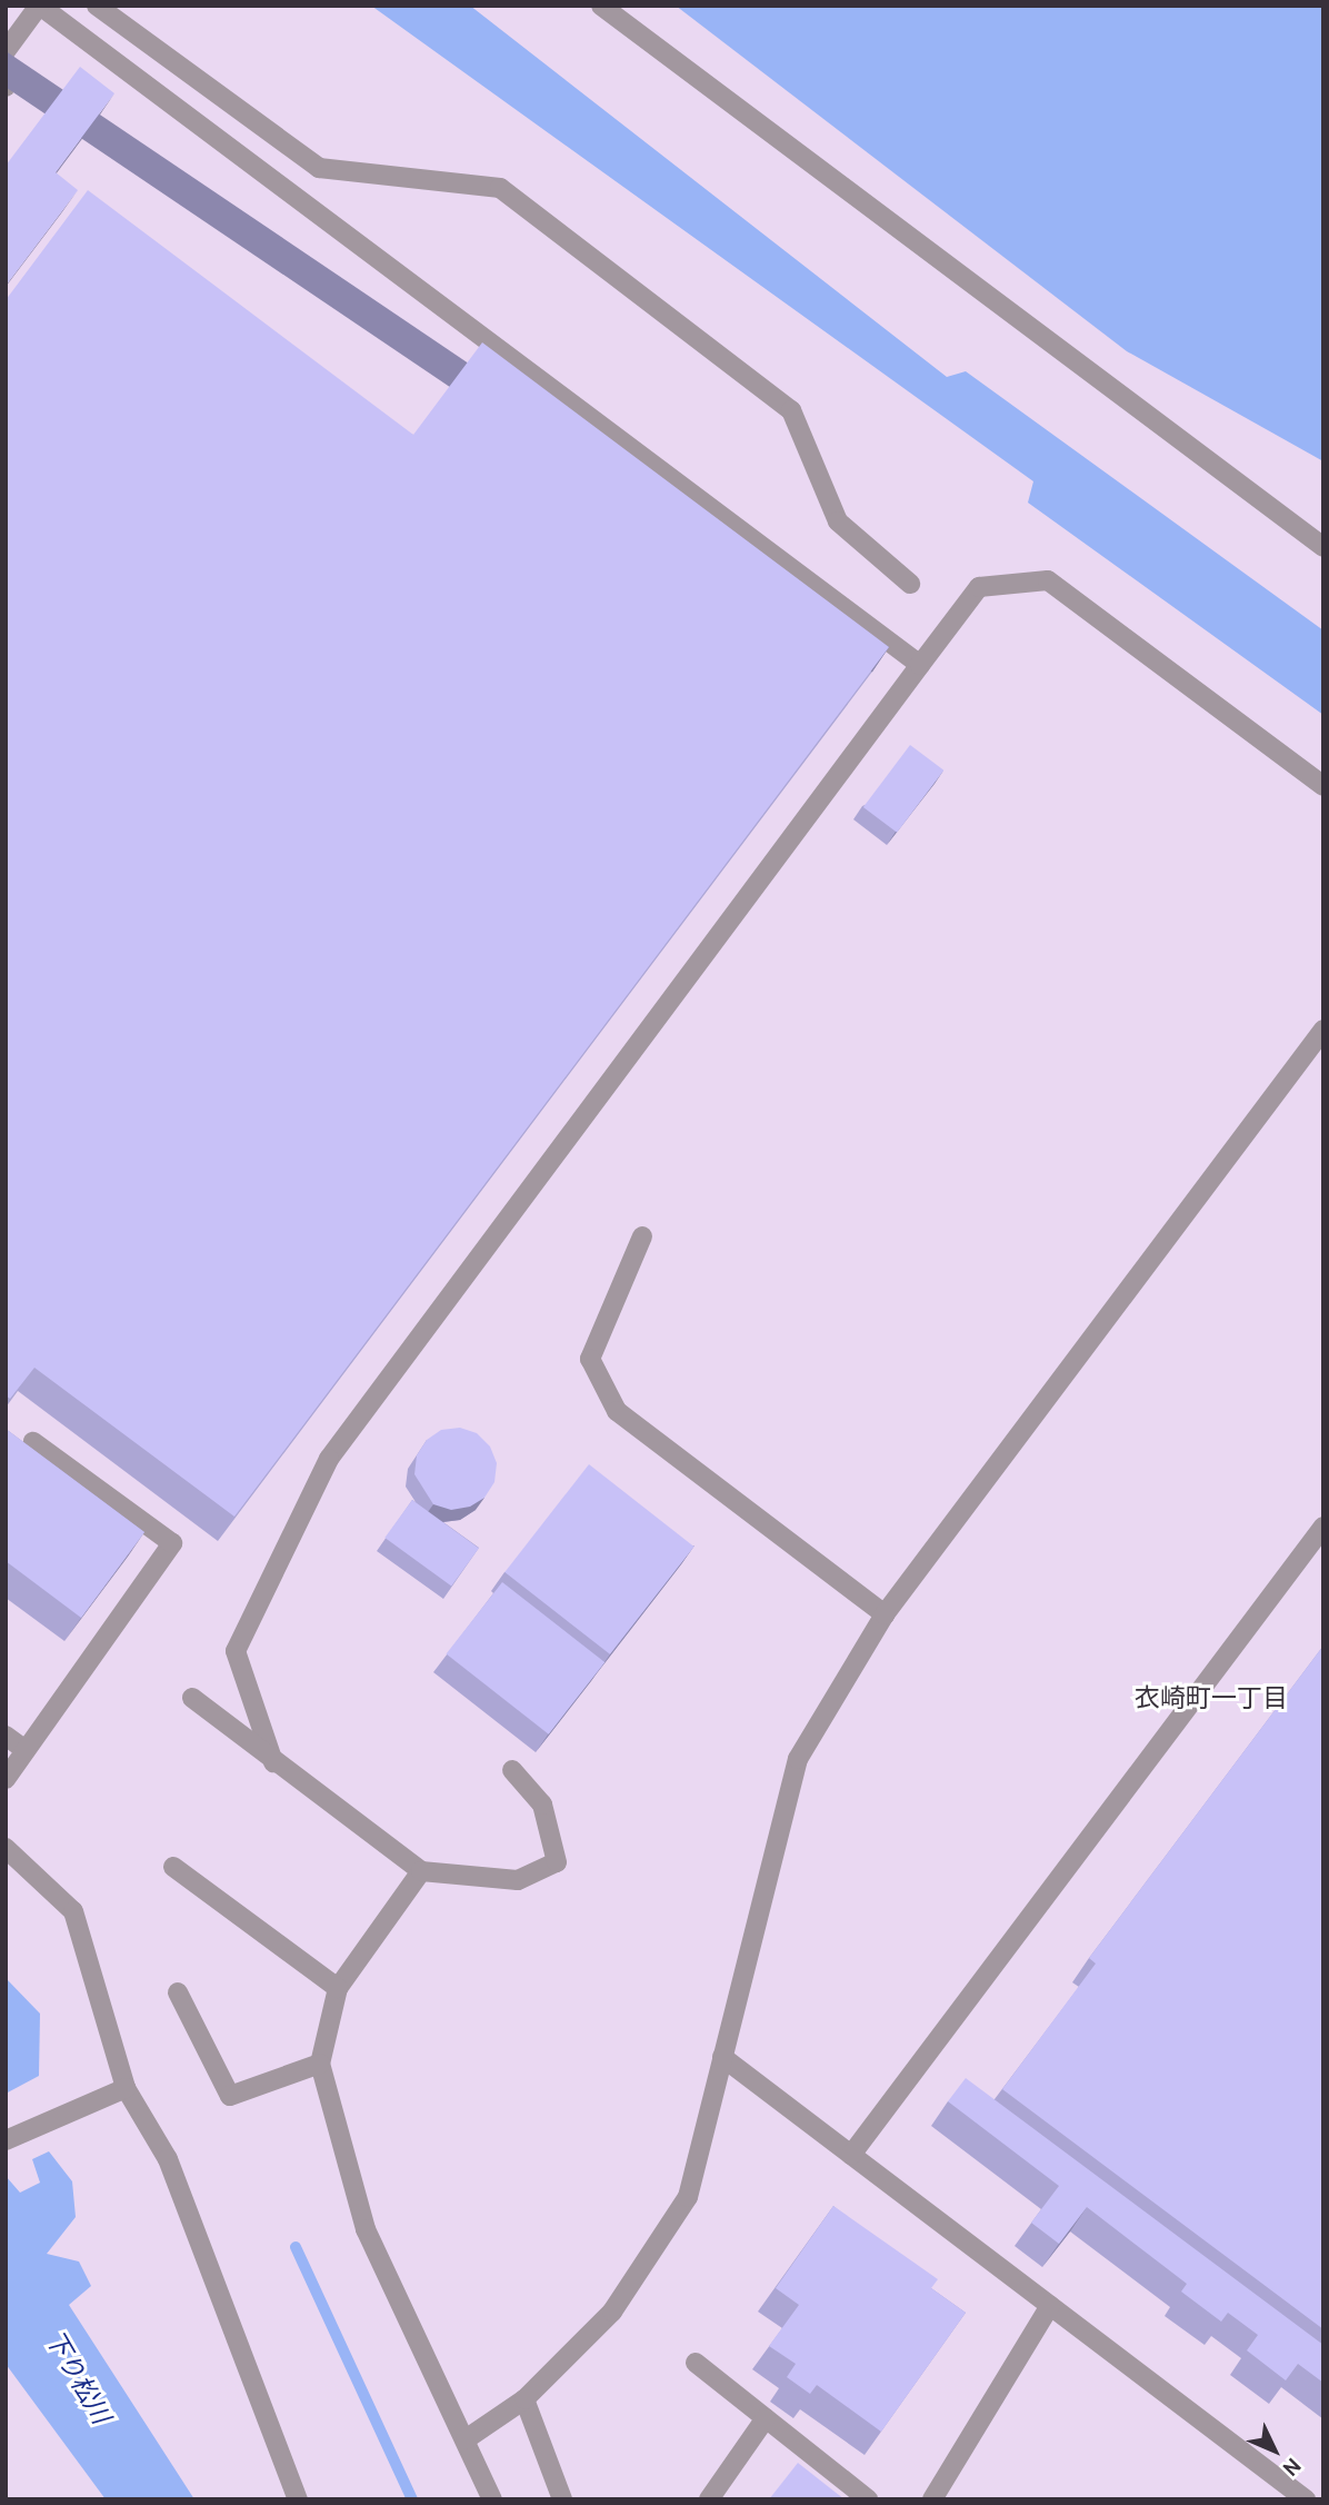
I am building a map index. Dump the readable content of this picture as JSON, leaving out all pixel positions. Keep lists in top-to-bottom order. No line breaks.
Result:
{"districts":["衣崎町一丁目"],"water":["下り松川"],"north":"bottom right"}
